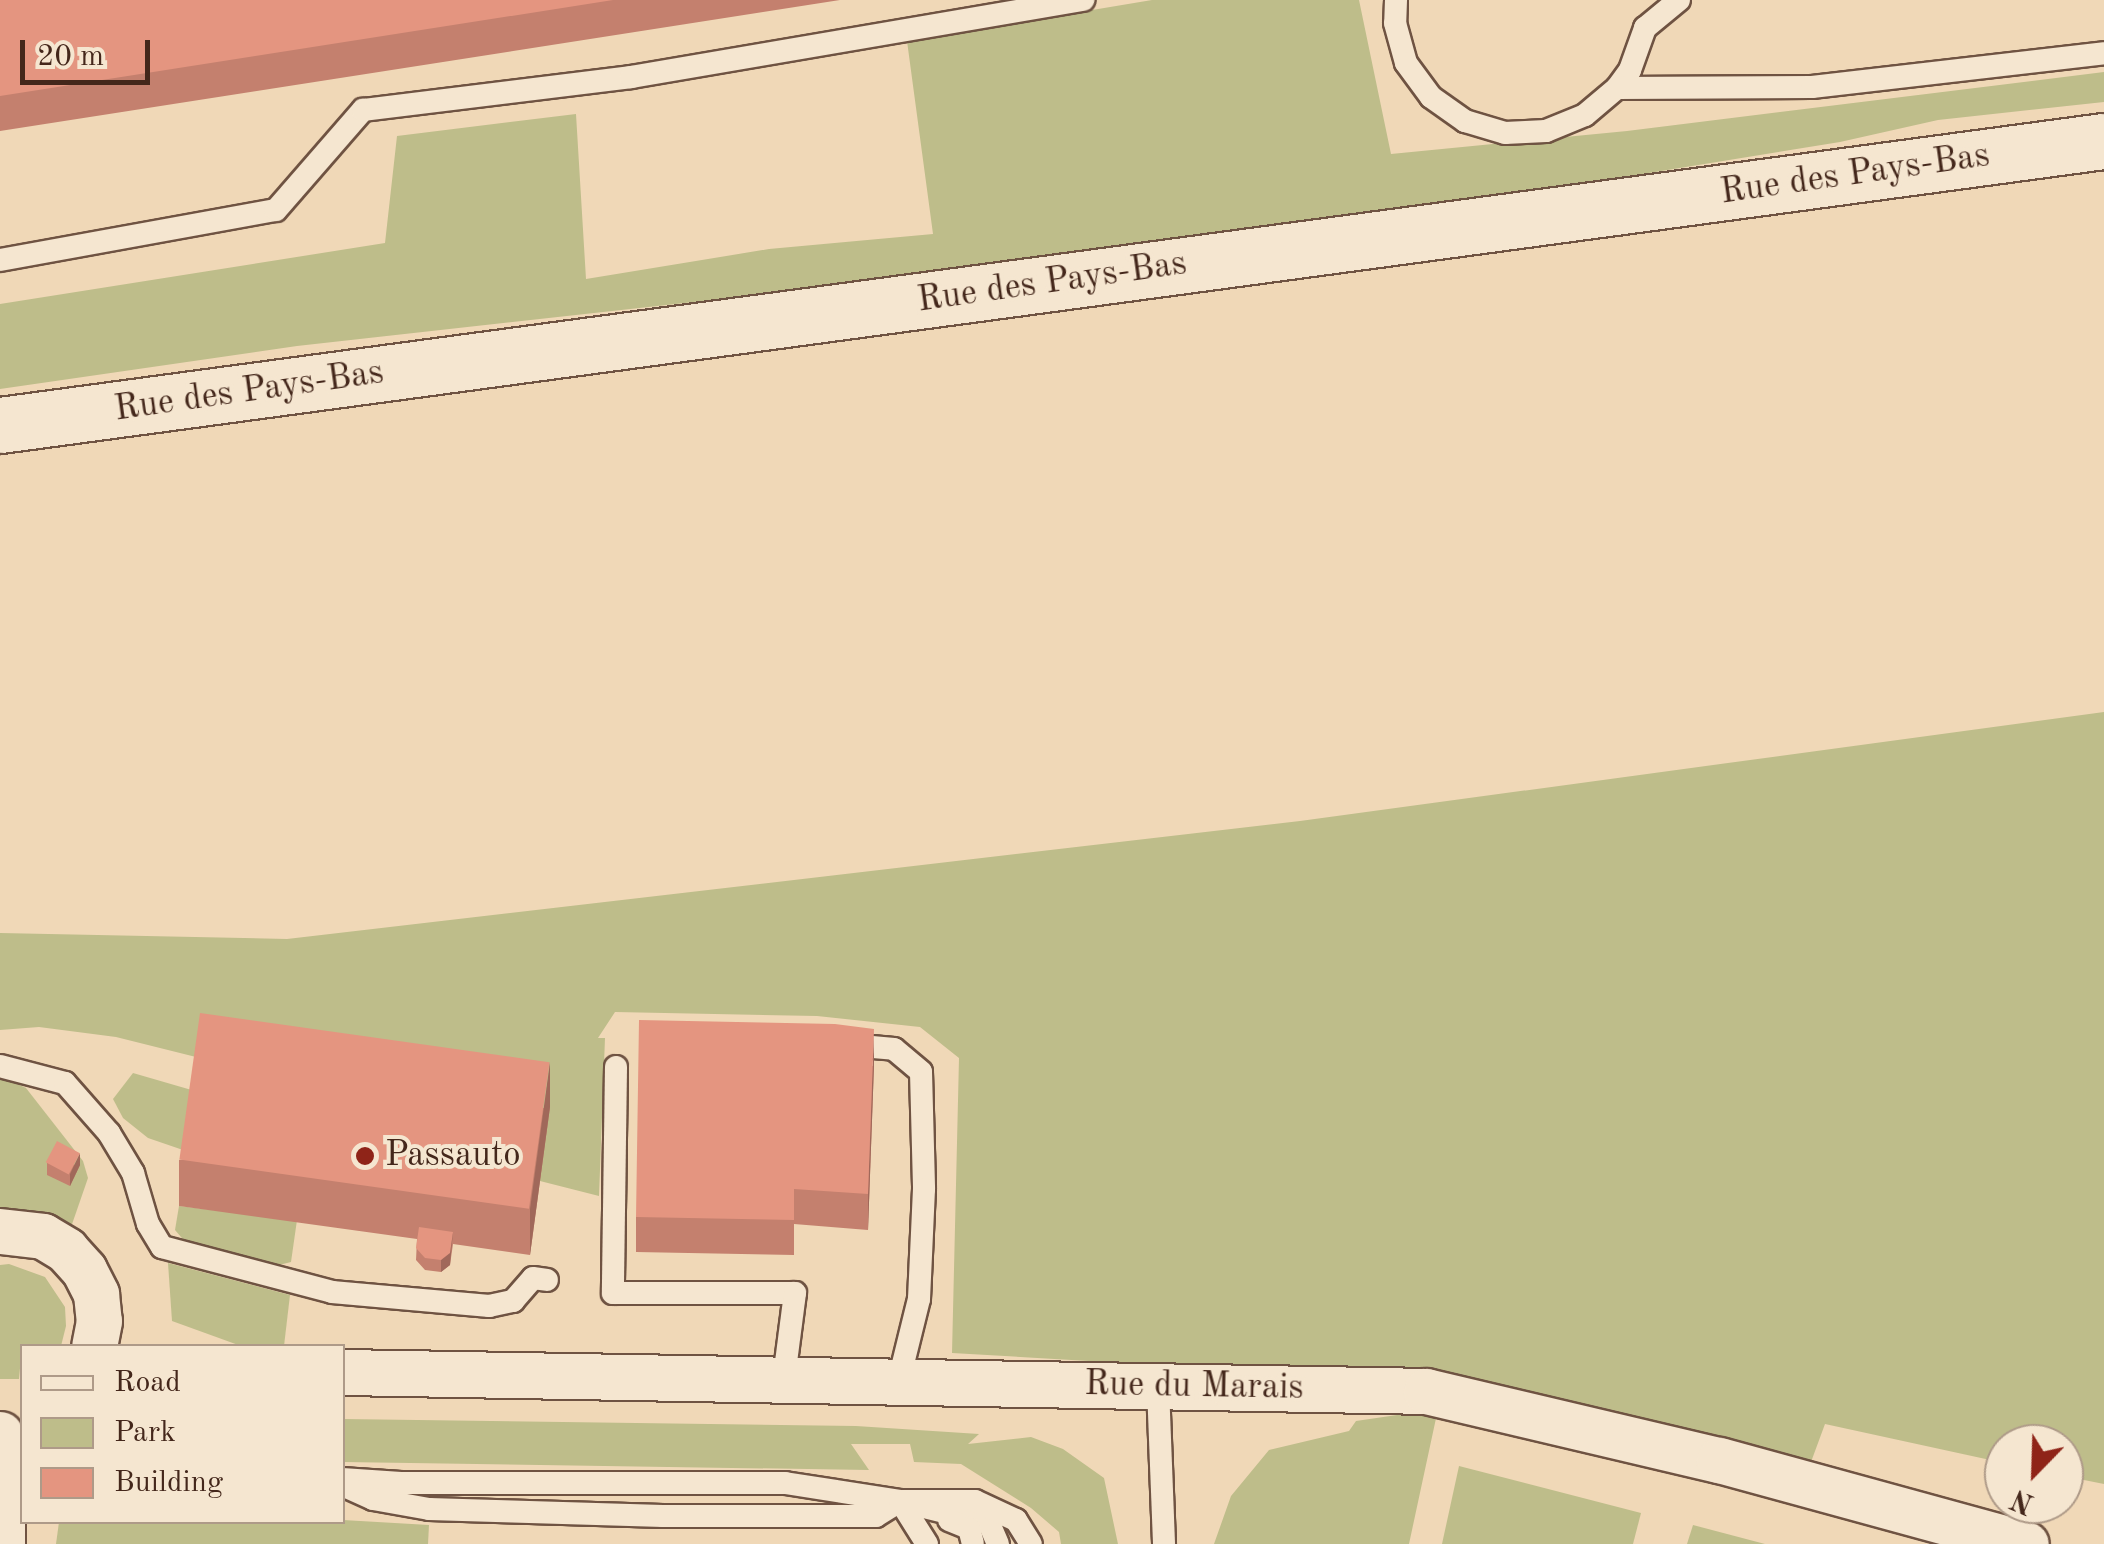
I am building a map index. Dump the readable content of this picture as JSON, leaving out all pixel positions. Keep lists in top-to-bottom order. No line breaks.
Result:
{"streets":{"street":["Rue des Pays-Bas","Rue du Marais"]},"places":["Passauto"],"legend":["Road","Park","Building"],"scale_bar":"20 m","north":"bottom left"}
